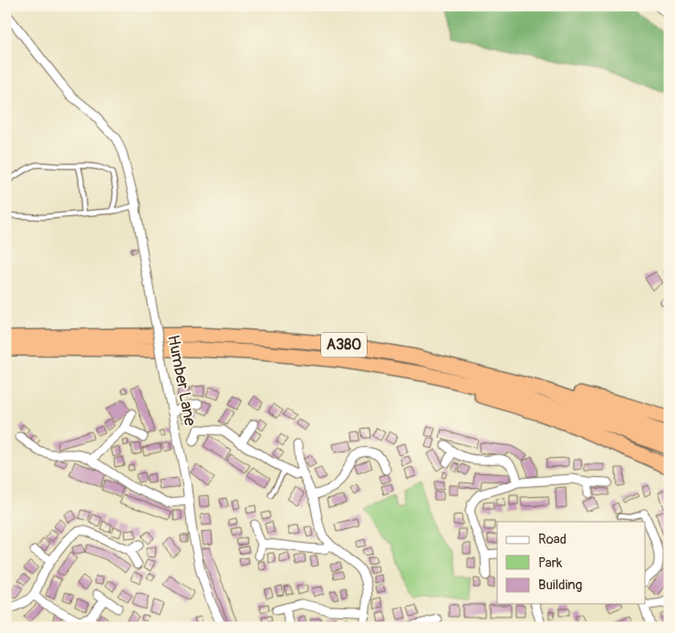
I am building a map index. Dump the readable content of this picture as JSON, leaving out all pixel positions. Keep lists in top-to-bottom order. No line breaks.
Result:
{"streets":{"highway":["A380"],"street":["Humber Lane"]},"legend":["Road","Park","Building"]}
